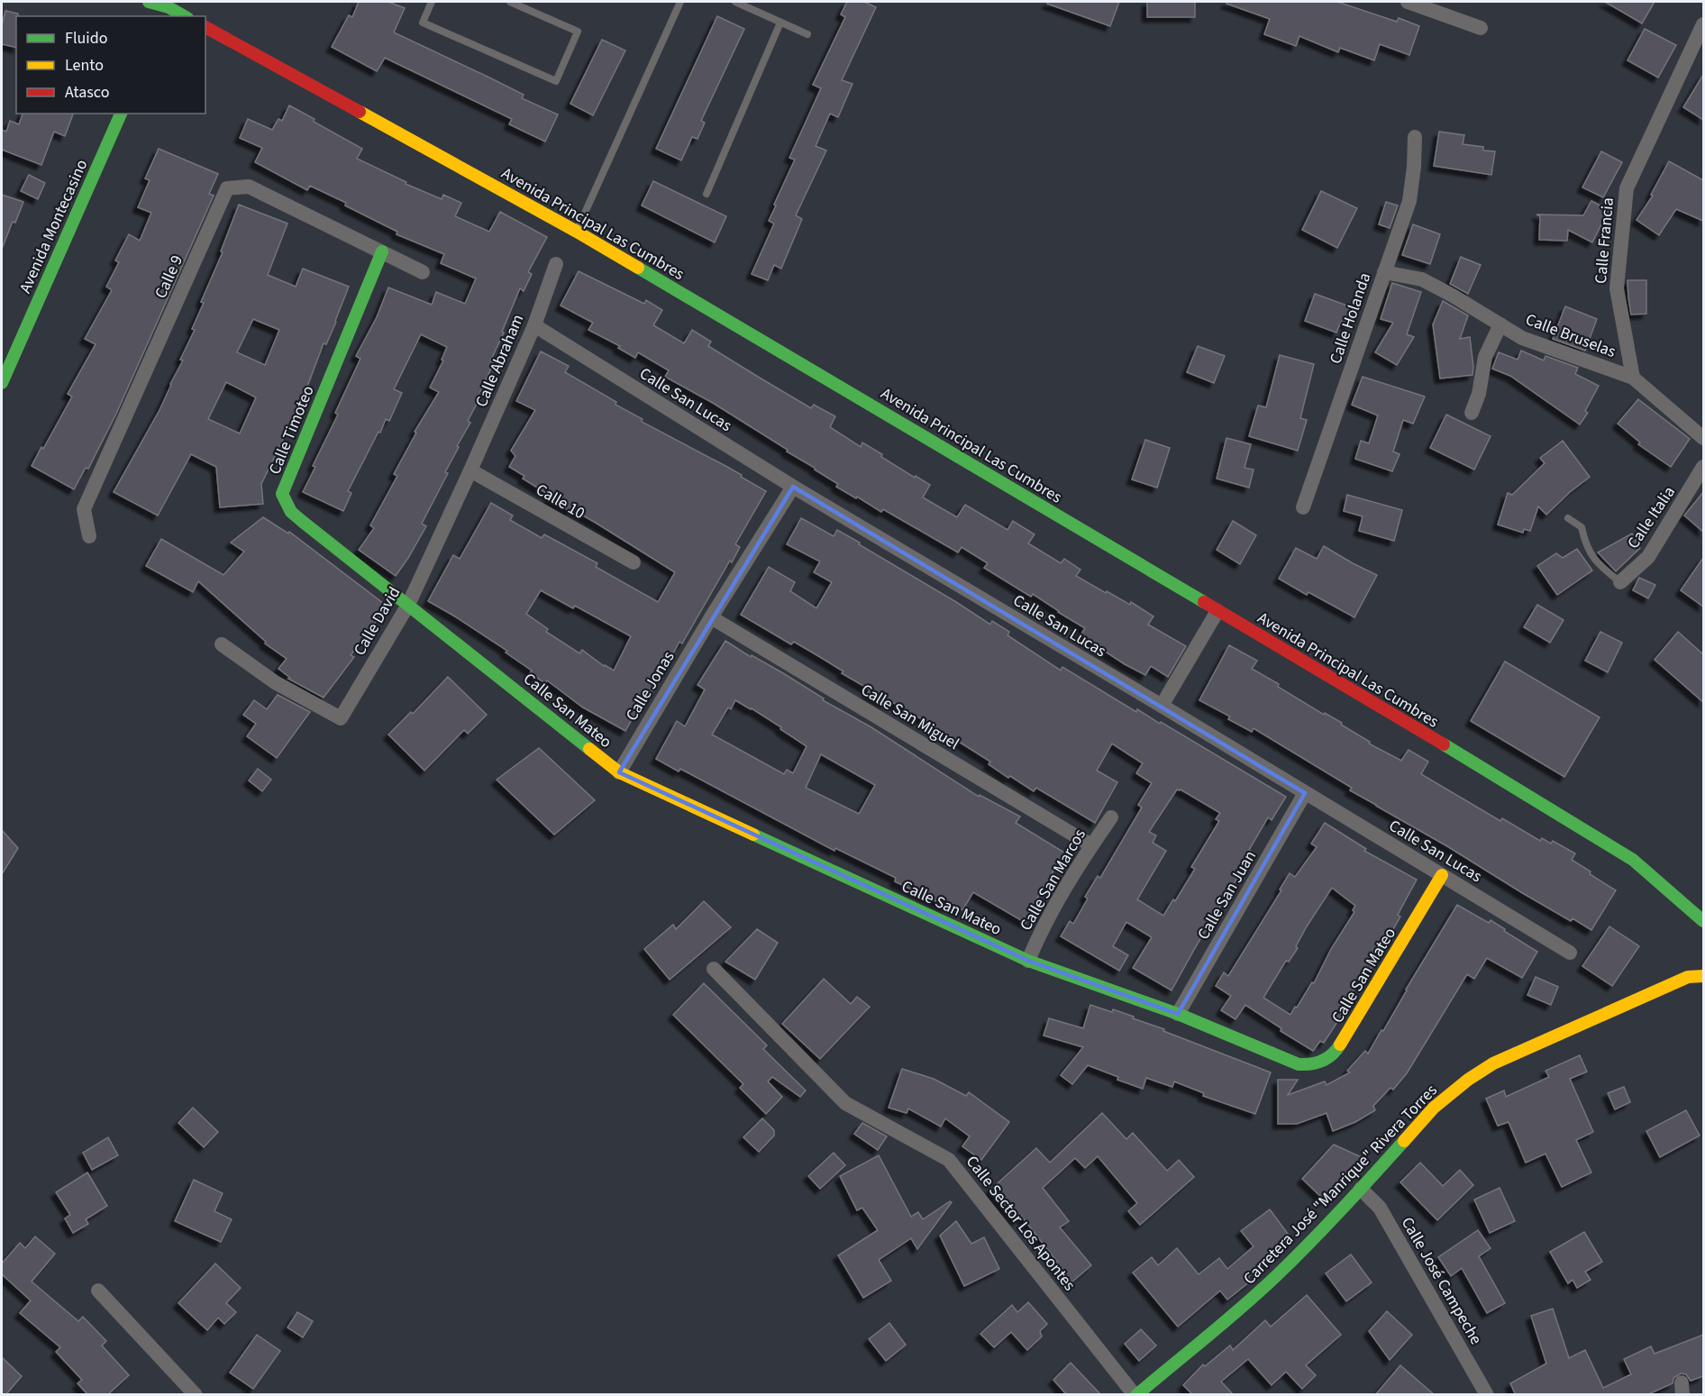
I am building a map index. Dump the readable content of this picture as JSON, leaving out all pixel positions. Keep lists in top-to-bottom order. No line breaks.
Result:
{"streets":{"street":["Avenida Principal Las Cumbres","Avenida Montecasino","Calle Francia","Calle 9","Calle Holanda","Calle Bruselas","Calle Abraham","Calle San Lucas","Calle Timoteo","Calle 10","Calle Italia","Calle David","Calle Jonas","Calle San Mateo","Calle San Miguel","Calle San Marcos","Calle San Juan","Carretera José \"Manrique\" Rivera Torres","Calle Sector Los Apontes","Calle José Campeche"]},"crossings":[["Calle Francia","Calle Bruselas"],["Calle 9","Calle Timoteo"],["Calle Holanda","Calle Bruselas"],["Calle Abraham","Calle San Lucas"],["Calle Abraham","Calle 10"],["Calle Abraham","Calle David"],["Calle San Lucas","Calle San Mateo"],["Calle San Lucas","Calle San Juan"],["Calle Timoteo","Calle David"],["Calle Timoteo","Calle San Mateo"],["Calle 10","Calle David"],["Calle David","Calle San Mateo"],["Calle Jonas","Calle San Mateo"],["Calle Jonas","Calle San Miguel"],["Calle San Mateo","Calle San Marcos"],["Calle San Mateo","Calle San Juan"],["Calle San Miguel","Calle San Marcos"],["Carretera José \"Manrique\" Rivera Torres","Calle Sector Los Apontes"],["Carretera José \"Manrique\" Rivera Torres","Calle José Campeche"]],"legend":["Fluido","Lento","Atasco"]}
